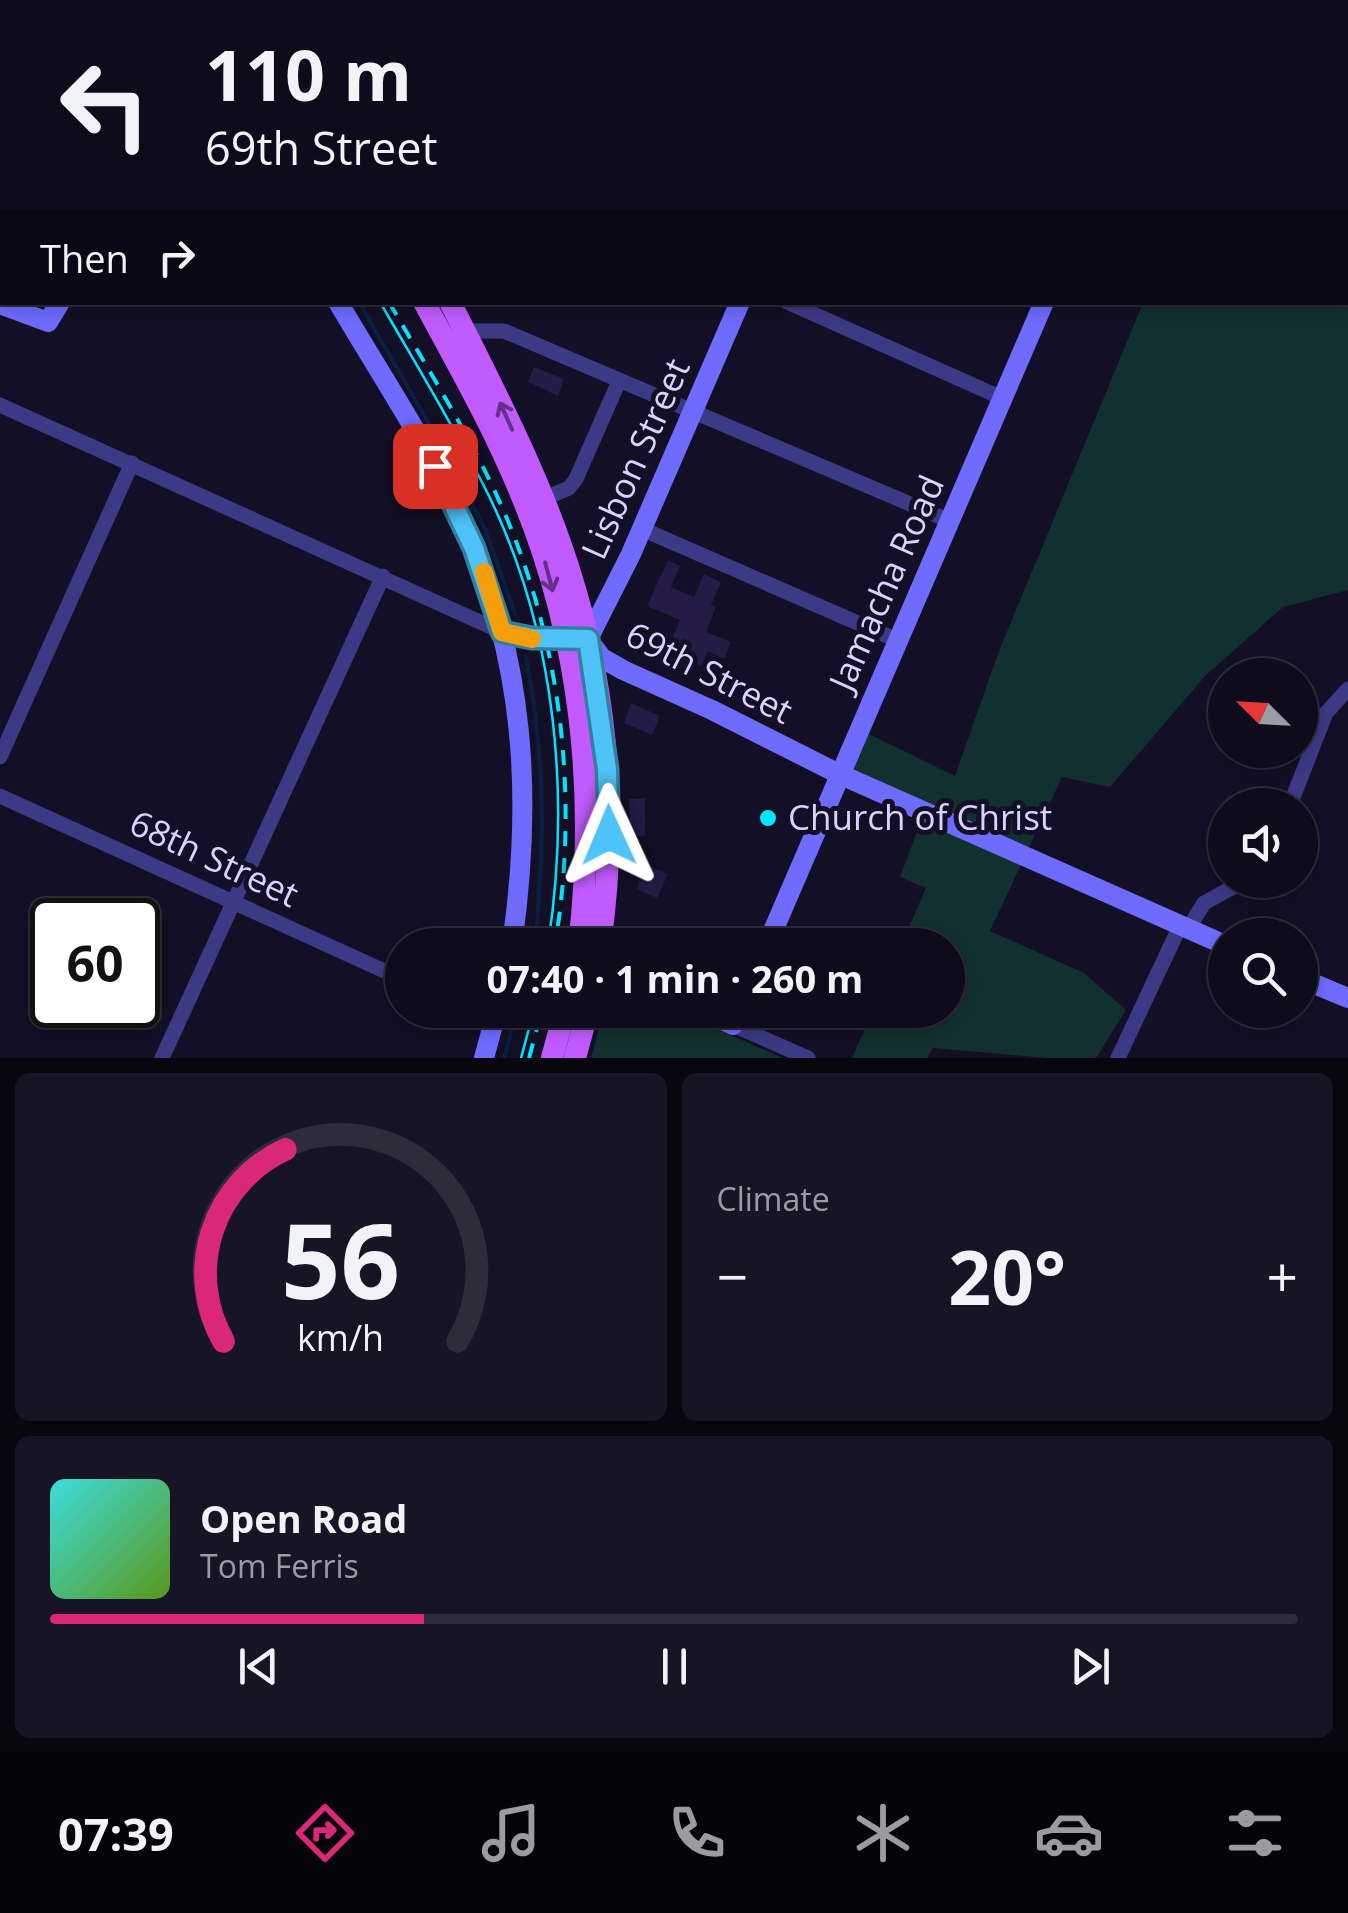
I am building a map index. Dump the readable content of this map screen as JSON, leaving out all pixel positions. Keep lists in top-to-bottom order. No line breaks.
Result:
{"streets":{"street":["Lisbon Street","Jamacha Road","69th Street","68th Street"]},"crossings":[["Lisbon Street","69th Street"],["Jamacha Road","69th Street"]],"places":["Church of Christ"],"north":"top left","page":{"turn":["110 m","69th Street"],"then":"Then","limit":"60","trip":"07:40 · 1 min · 260 m","tile":"Climate","heat":["−","20°","+"],"song":["Open Road","Tom Ferris"],"tabs":"07:39","gauge":["56","km/h"]}}
